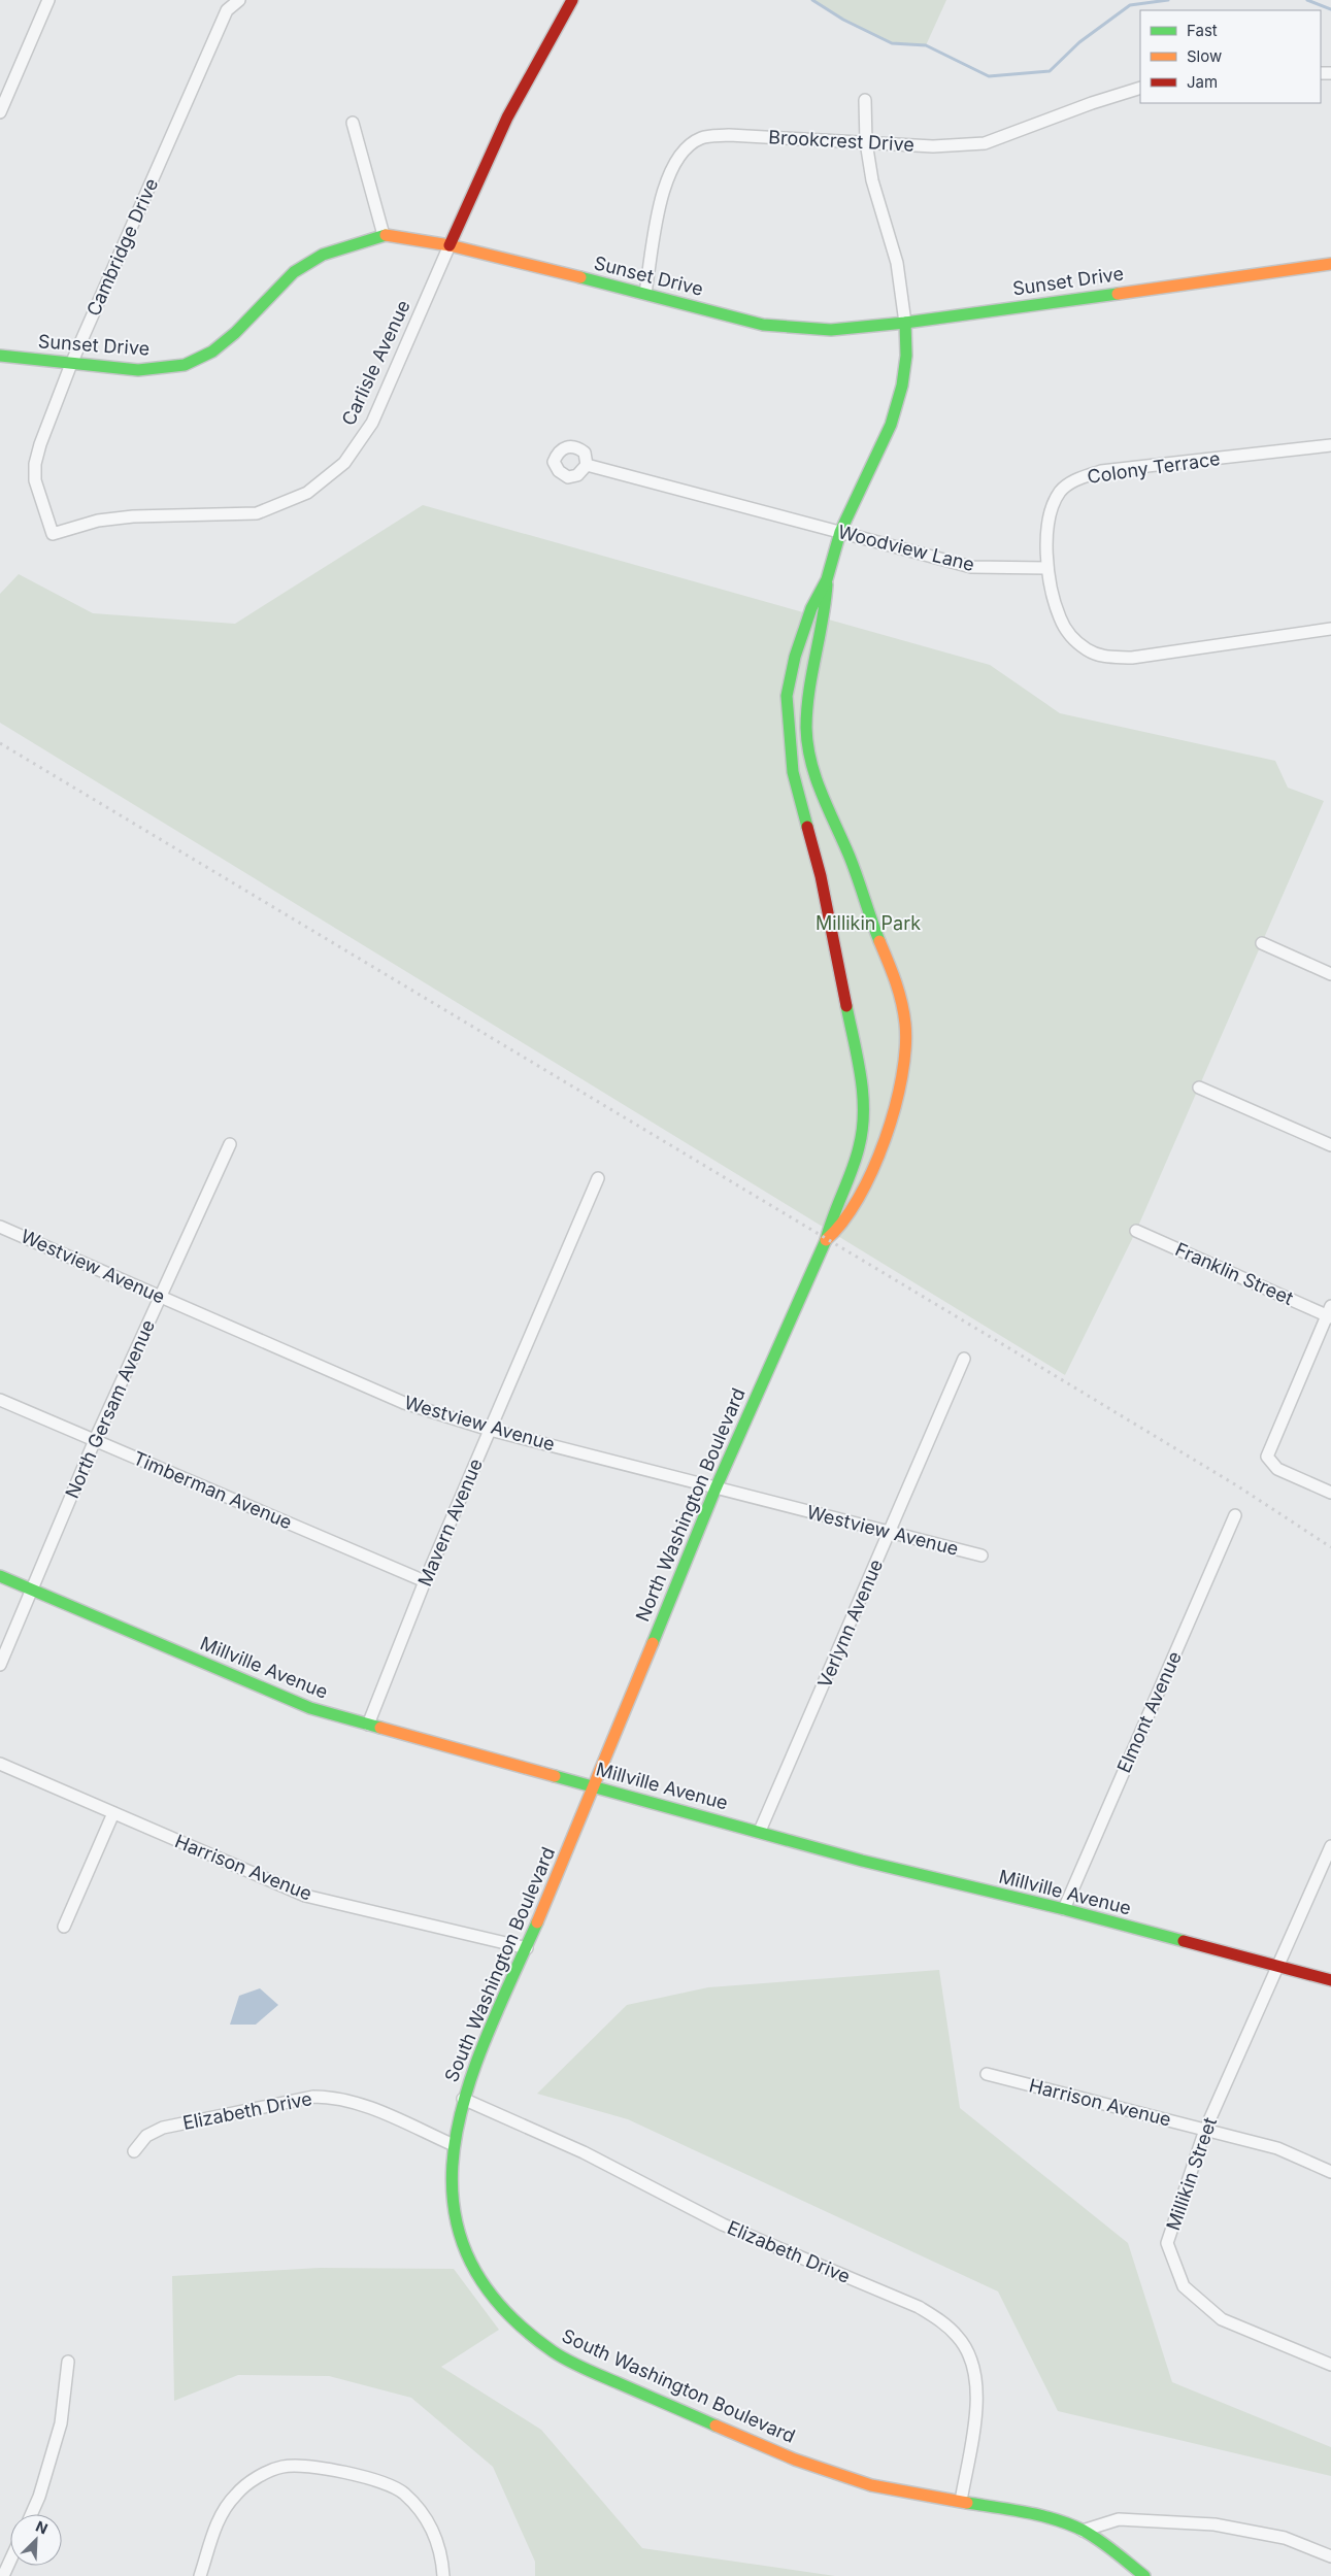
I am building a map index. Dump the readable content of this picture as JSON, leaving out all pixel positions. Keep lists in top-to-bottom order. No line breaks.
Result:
{"streets":{"street":["Brookcrest Drive","Cambridge Drive","Sunset Drive","Carlisle Avenue","Colony Terrace","Woodview Lane","Westview Avenue","Franklin Street","North Gersam Avenue","Timberman Avenue","North Washington Boulevard","Mavern Avenue","Verlynn Avenue","Millville Avenue","Elmont Avenue","Harrison Avenue","South Washington Boulevard","Elizabeth Drive","Millikin Street"]},"crossings":[["Brookcrest Drive","Sunset Drive"],["Brookcrest Drive","North Washington Boulevard"],["Cambridge Drive","Sunset Drive"],["Cambridge Drive","Carlisle Avenue"],["Sunset Drive","Carlisle Avenue"],["Sunset Drive","North Washington Boulevard"],["Colony Terrace","Woodview Lane"],["Woodview Lane","North Washington Boulevard"],["Westview Avenue","North Gersam Avenue"],["Westview Avenue","North Washington Boulevard"],["Westview Avenue","Mavern Avenue"],["Westview Avenue","Verlynn Avenue"],["North Gersam Avenue","Timberman Avenue"],["North Gersam Avenue","Millville Avenue"],["Timberman Avenue","Mavern Avenue"],["North Washington Boulevard","Millville Avenue"],["North Washington Boulevard","South Washington Boulevard"],["Mavern Avenue","Millville Avenue"],["Verlynn Avenue","Millville Avenue"],["Millville Avenue","Elmont Avenue"],["Millville Avenue","South Washington Boulevard"],["Millville Avenue","Millikin Street"],["Harrison Avenue","South Washington Boulevard"],["Harrison Avenue","Millikin Street"],["South Washington Boulevard","Elizabeth Drive"]],"parks":["Millikin Park"],"legend":["Fast","Slow","Jam"],"north":"top right"}
